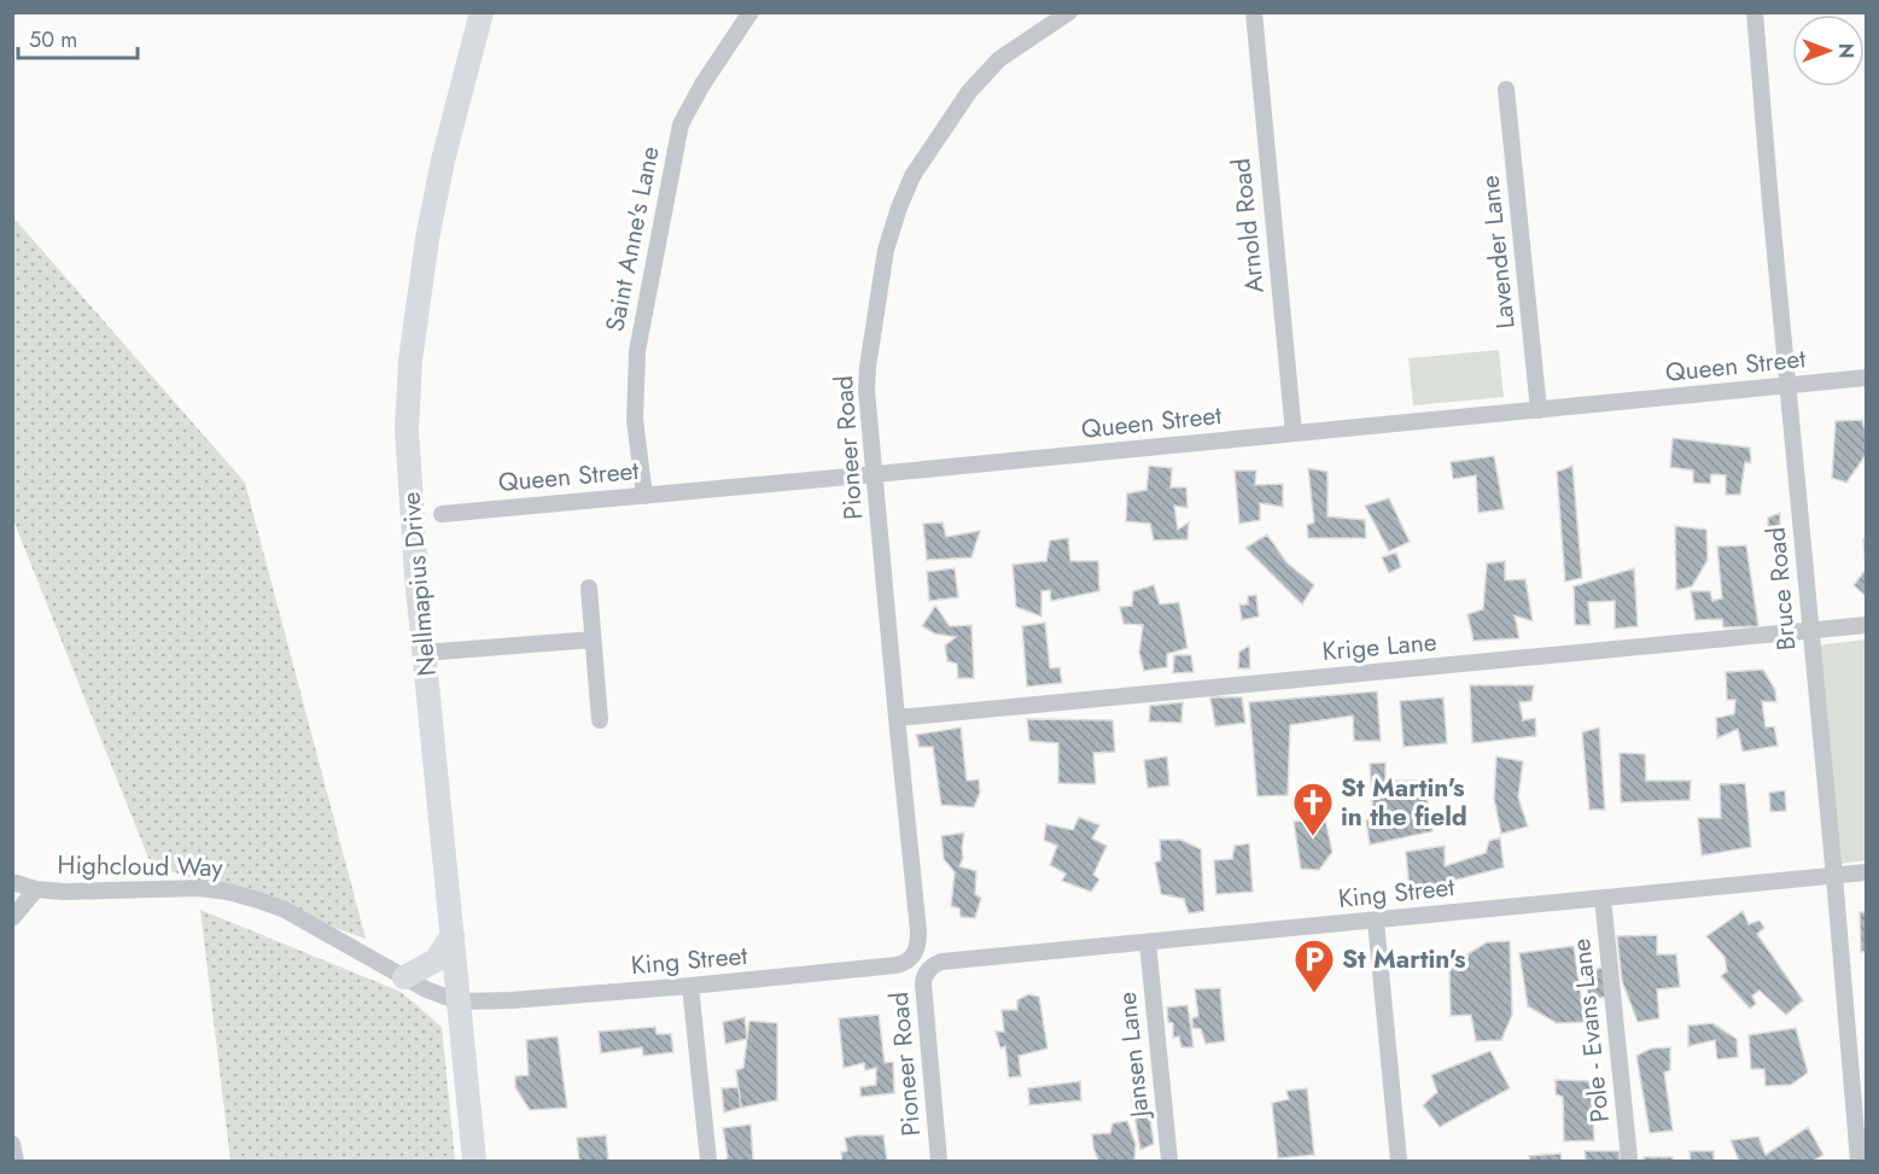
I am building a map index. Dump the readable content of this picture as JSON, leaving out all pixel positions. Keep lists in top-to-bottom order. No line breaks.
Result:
{"streets":{"main road":["Nellmapius Drive"],"street":["Arnold Road","Saint Anne's Lane","Lavender Lane","Queen Street","Pioneer Road","Bruce Road","Krige Lane","Highcloud Way","King Street","Pole - Evans Lane","Jansen Lane"]},"crossings":[["Arnold Road","Queen Street"],["Saint Anne's Lane","Queen Street"],["Lavender Lane","Queen Street"],["Queen Street","Pioneer Road"],["Queen Street","Bruce Road"],["Pioneer Road","Krige Lane"],["Pioneer Road","King Street"],["Nellmapius Drive","Highcloud Way"],["Nellmapius Drive","King Street"],["Bruce Road","Krige Lane"],["Bruce Road","King Street"],["Highcloud Way","King Street"],["King Street","Pole - Evans Lane"],["King Street","Jansen Lane"]],"places":{"church":["St Martin's in the field"],"parking":["St Martin's"]},"scale_bar":"50 m","north":"right"}
